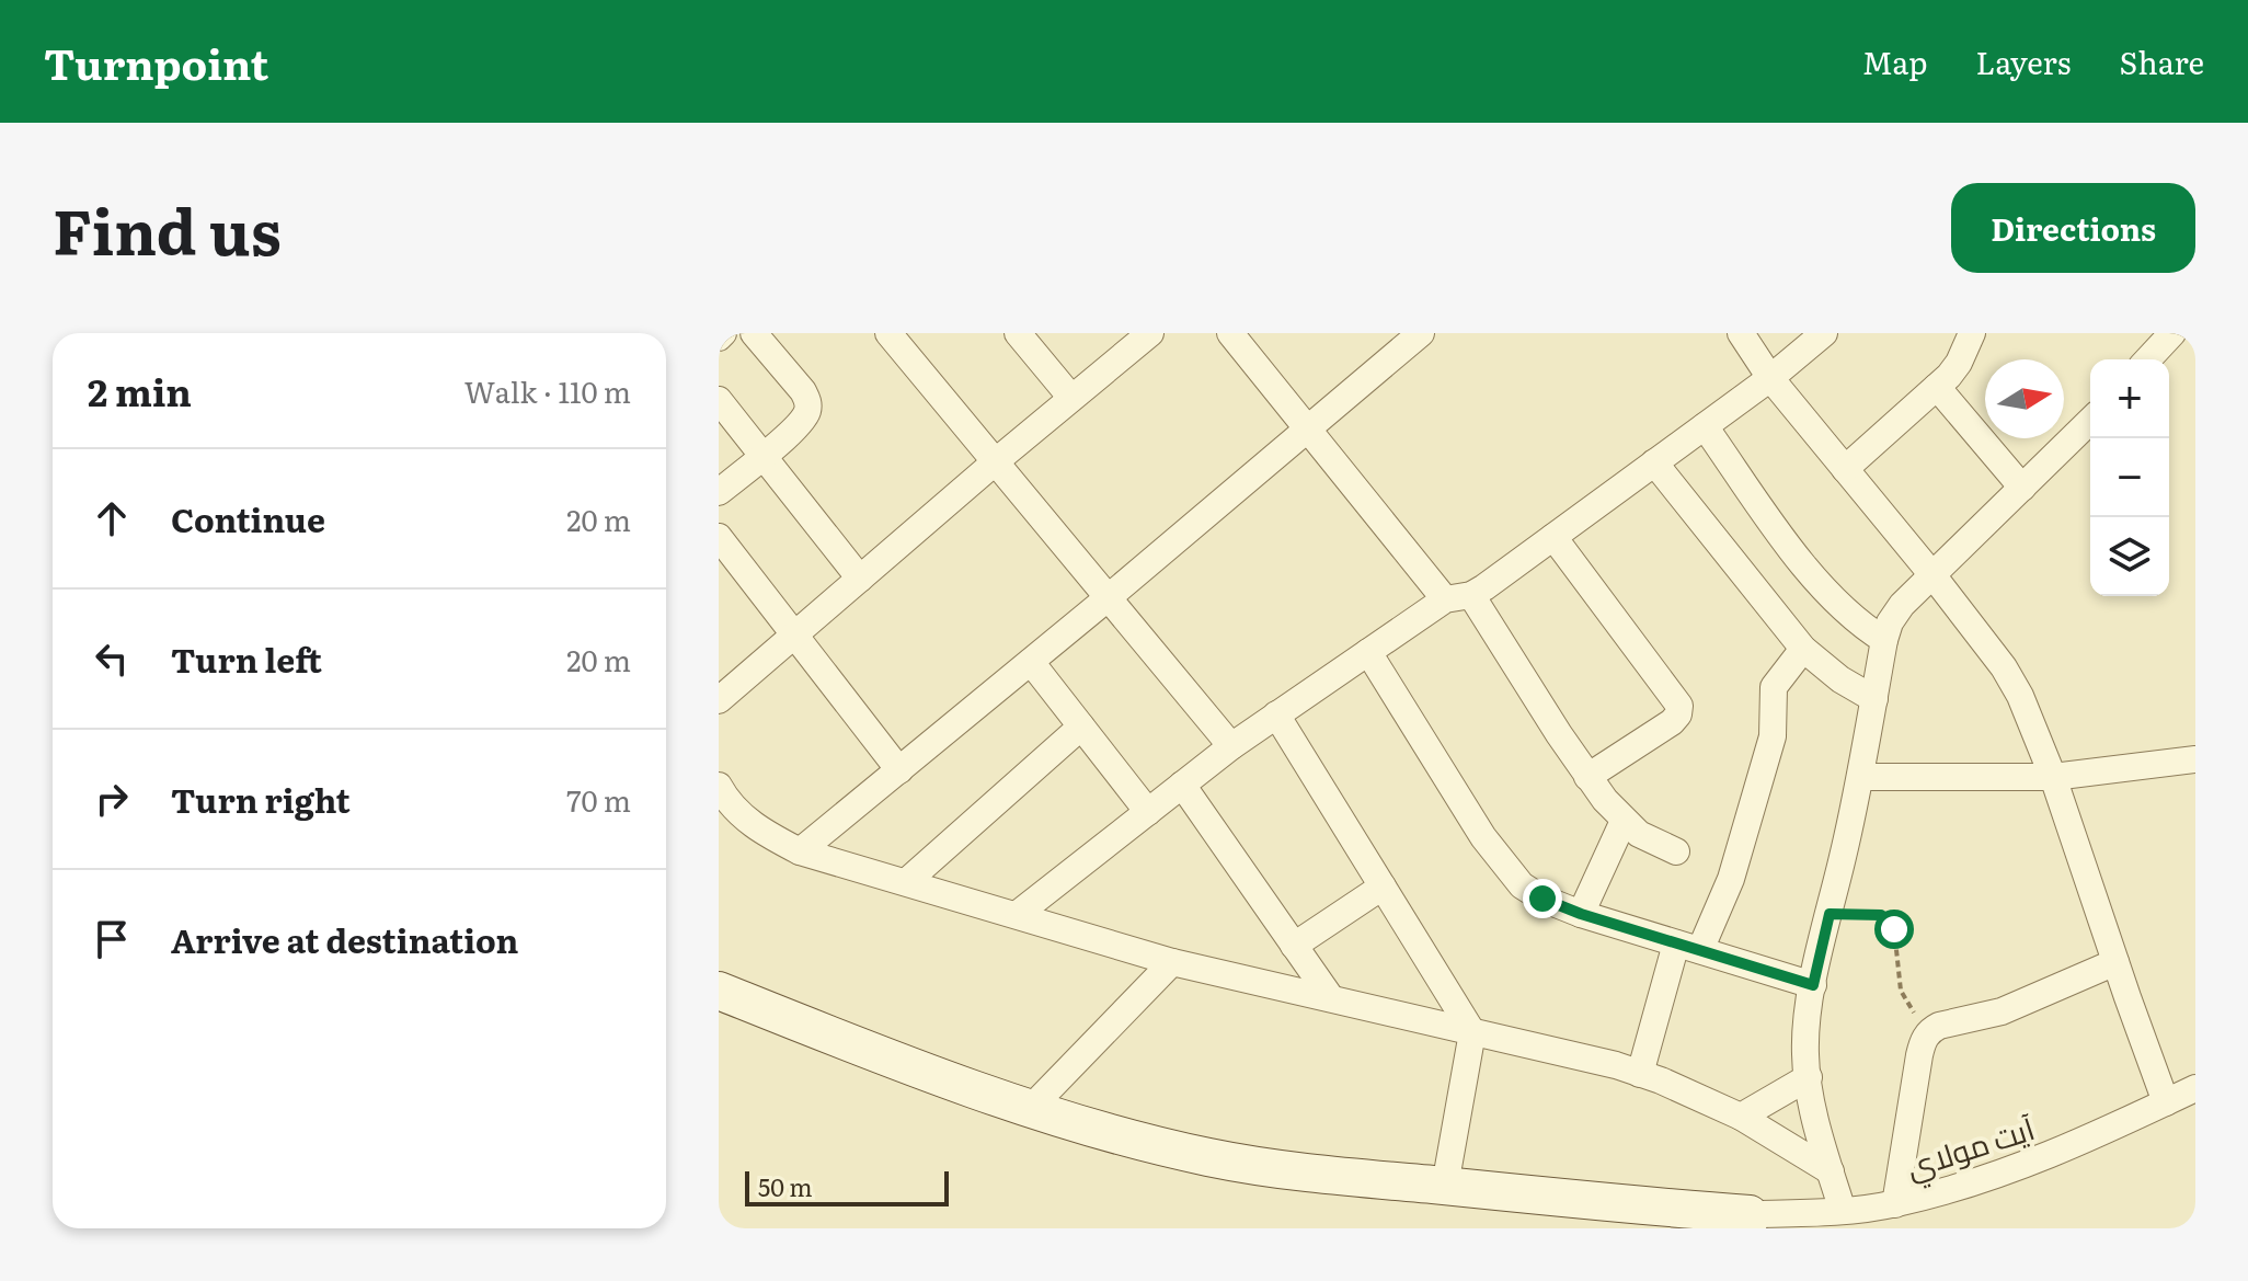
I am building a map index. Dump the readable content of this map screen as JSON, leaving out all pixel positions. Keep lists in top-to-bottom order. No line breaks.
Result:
{"streets":{"street":["آيت مولاي"]},"scale_bar":"50 m","north":"right","page":{"header":"Turnpoint","nav":["Map","Layers","Share"],"title":"Find us","buttons":"Directions","heading":["2 min","Walk · 110 m"],"map_buttons":["+","−"],"list":[["Continue","20 m"],["Turn left","20 m"],["Turn right","70 m"],"Arrive at destination"],"scale":"50 m"}}
